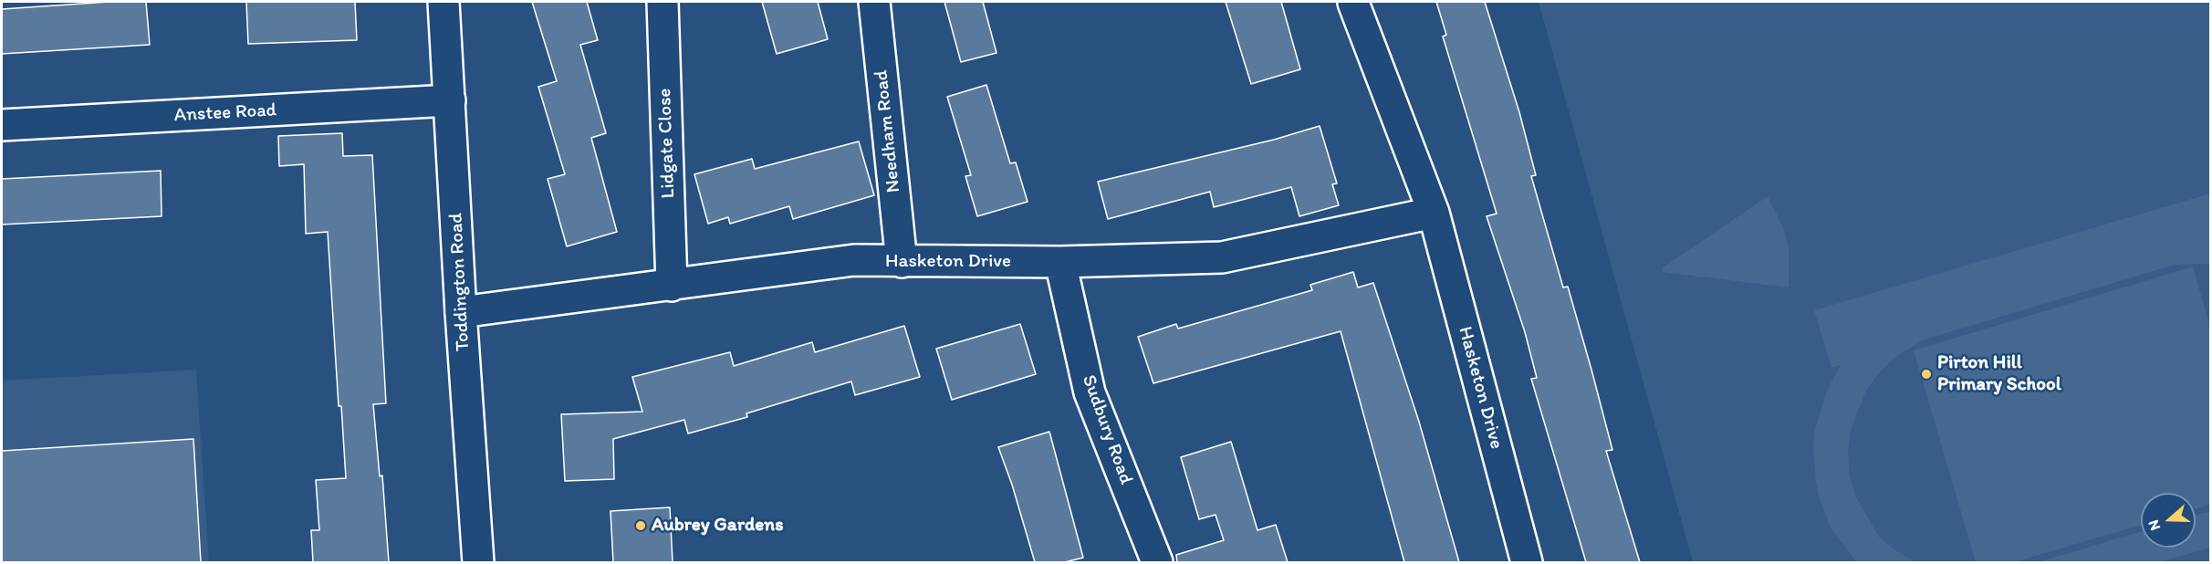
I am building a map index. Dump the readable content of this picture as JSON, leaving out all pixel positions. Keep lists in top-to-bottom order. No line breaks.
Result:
{"streets":{"street":["Anstee Road","Needham Road","Lidgate Close","Hasketon Drive","Toddington Road","Sudbury Road"]},"crossings":[["Anstee Road","Toddington Road"],["Needham Road","Hasketon Drive"],["Lidgate Close","Hasketon Drive"],["Hasketon Drive","Toddington Road"],["Hasketon Drive","Sudbury Road"]],"places":["Pirton Hill Primary School","Aubrey Gardens"],"north":"left"}
